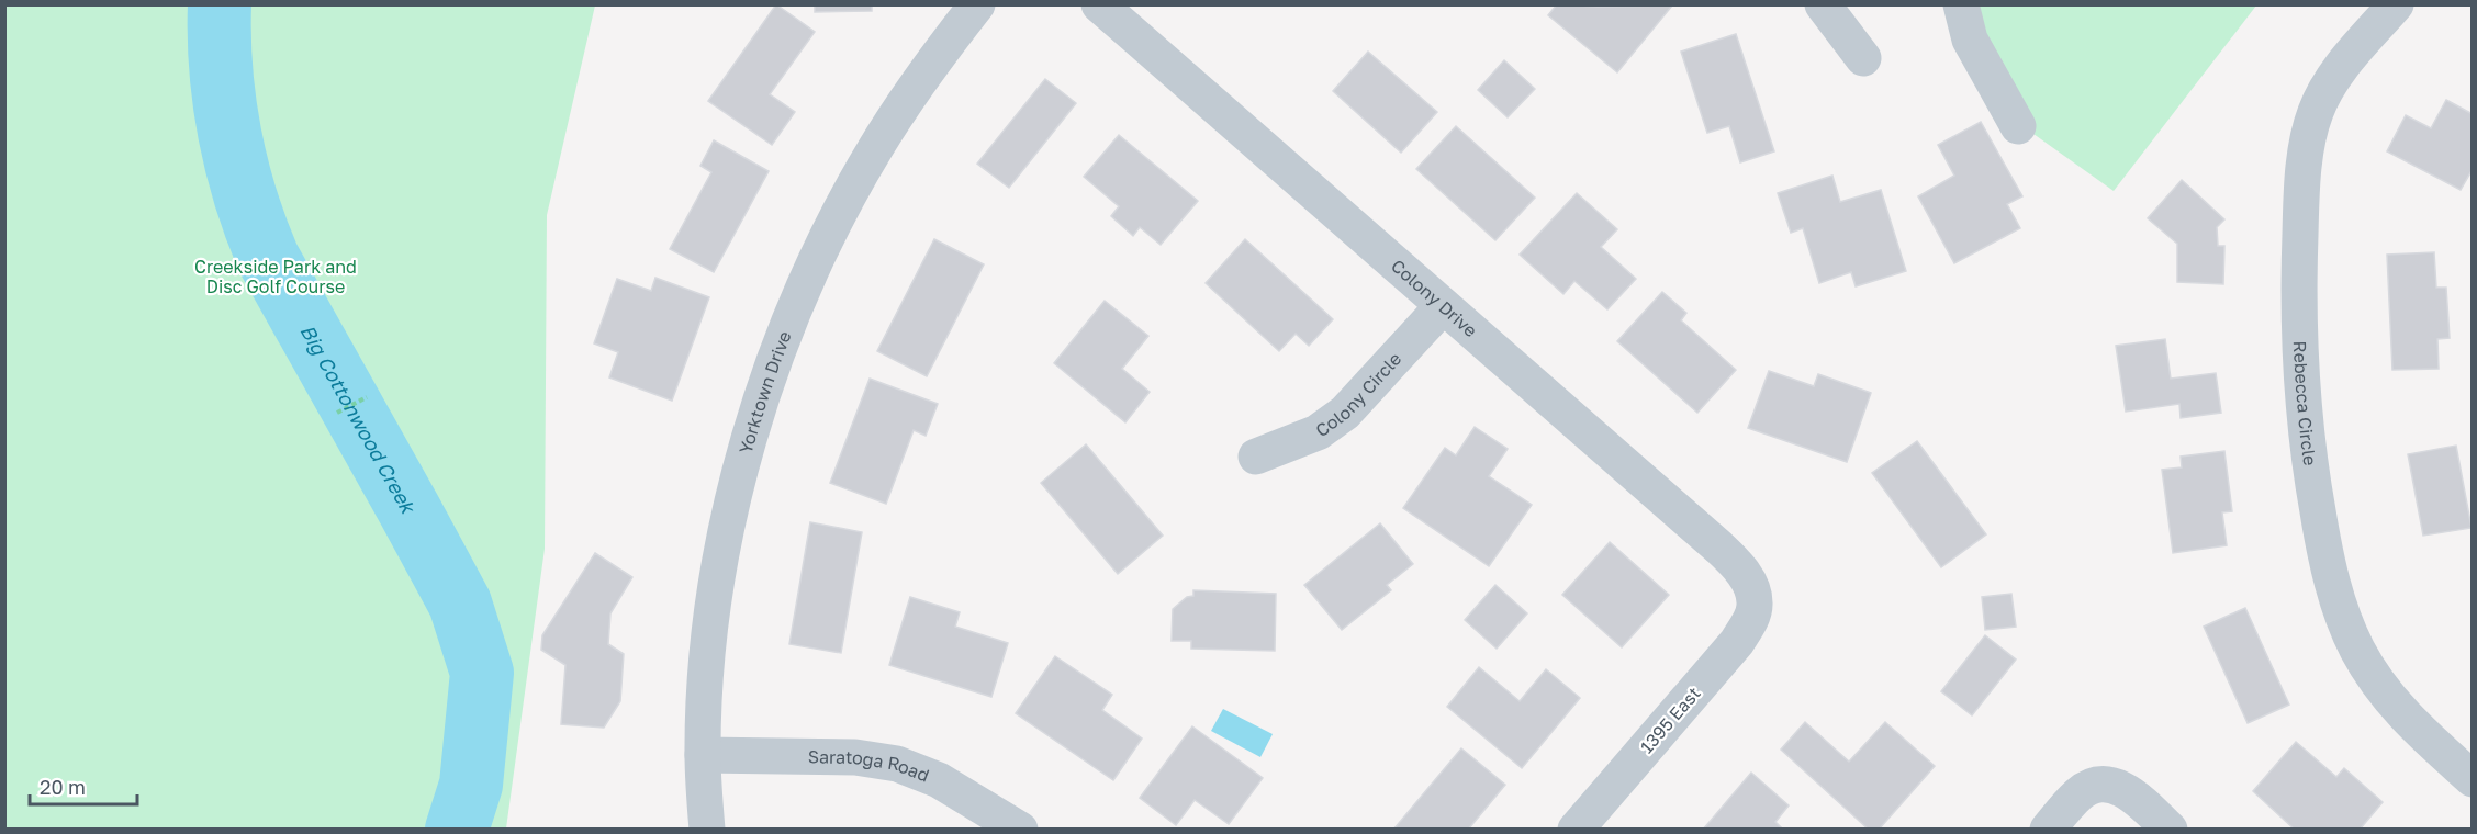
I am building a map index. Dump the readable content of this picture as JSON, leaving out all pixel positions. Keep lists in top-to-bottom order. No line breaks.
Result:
{"streets":{"street":["Colony Drive","Colony Circle","Yorktown Drive","Rebecca Circle","1395 East","Saratoga Road"]},"crossings":[["Colony Drive","Colony Circle"],["Colony Drive","1395 East"],["Yorktown Drive","Saratoga Road"]],"water":["Big Cottonwood Creek"],"parks":["Creekside Park and Disc Golf Course"],"scale_bar":"20 m"}
